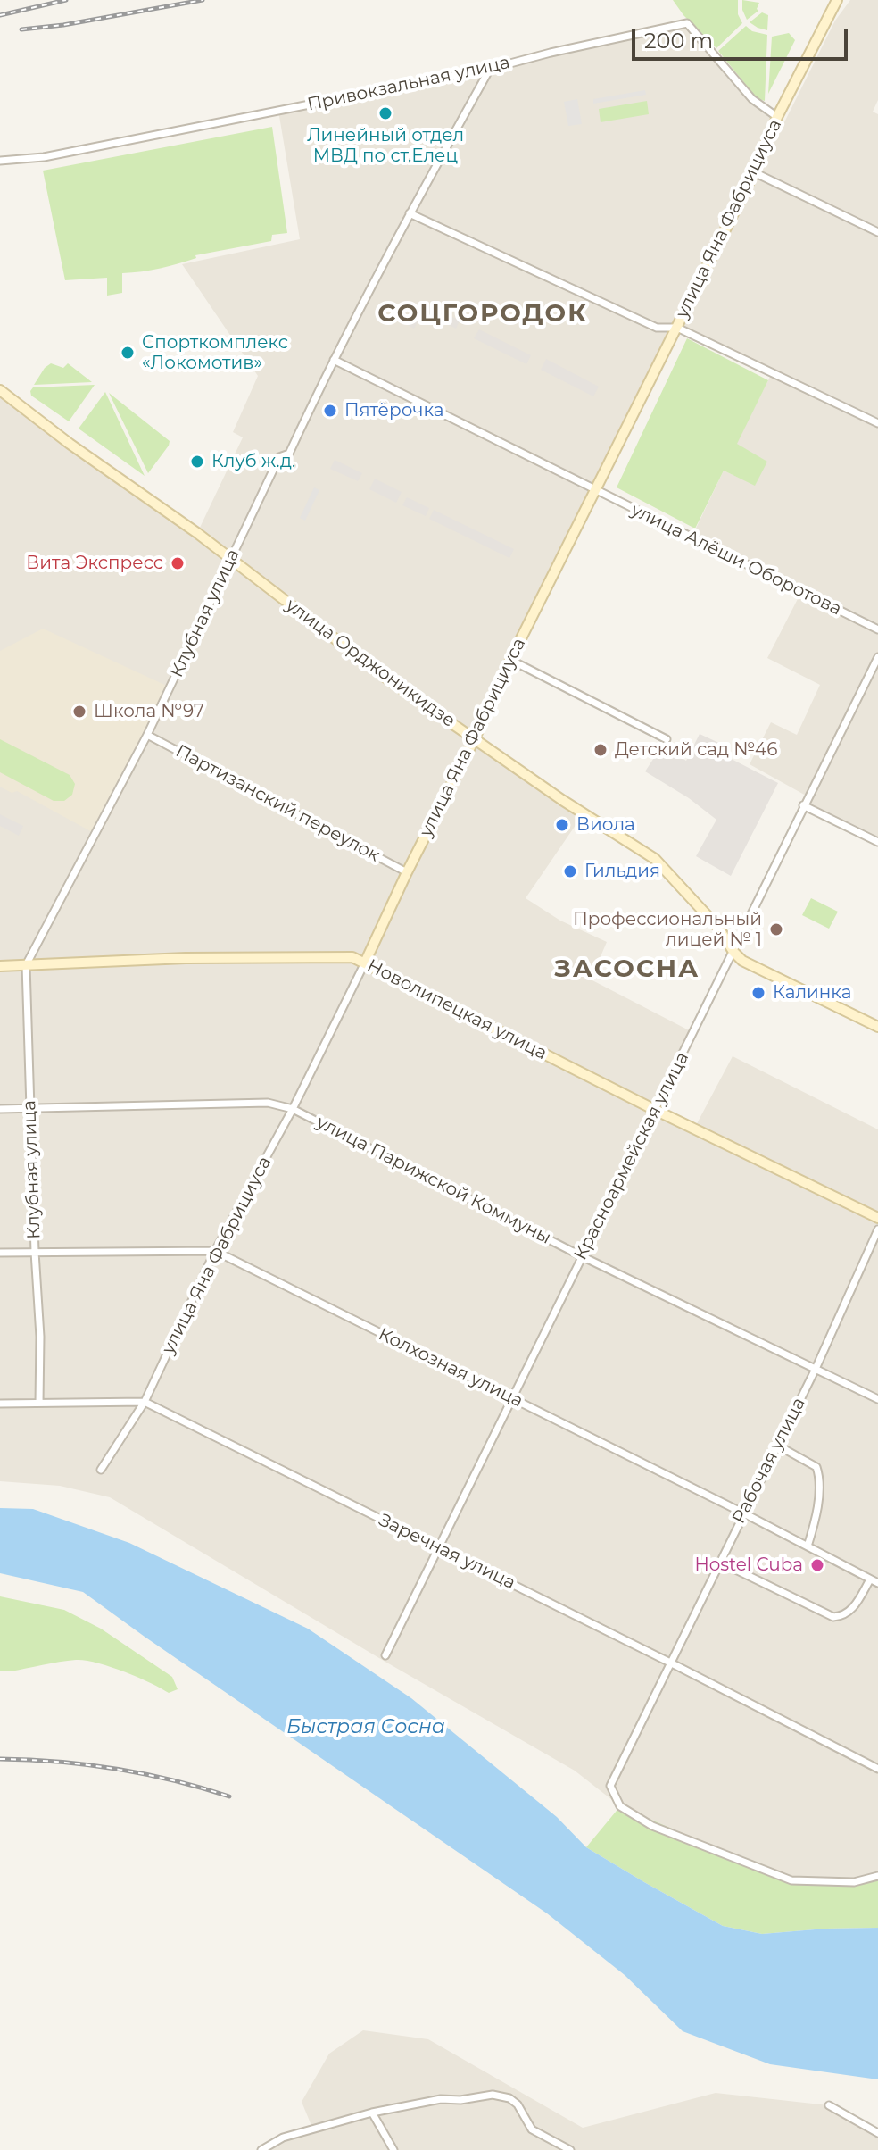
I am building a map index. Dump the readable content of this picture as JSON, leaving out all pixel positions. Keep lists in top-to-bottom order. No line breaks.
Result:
{"streets":{"street":["Привокзальная улица","улица Яна Фабрициуса","улица Алёши Оборотова","Клубная улица","улица Орджоникидзе","Партизанский переулок","Новолипецкая улица","Красноармейская улица","улица Парижской Коммуны","Колхозная улица","Рабочая улица","Заречная улица"]},"crossings":[["Привокзальная улица","улица Яна Фабрициуса"],["Привокзальная улица","Клубная улица"],["улица Яна Фабрициуса","улица Алёши Оборотова"],["улица Яна Фабрициуса","улица Орджоникидзе"],["улица Яна Фабрициуса","Партизанский переулок"],["улица Яна Фабрициуса","Новолипецкая улица"],["улица Яна Фабрициуса","улица Парижской Коммуны"],["улица Яна Фабрициуса","Колхозная улица"],["улица Яна Фабрициуса","Заречная улица"],["улица Алёши Оборотова","Клубная улица"],["Клубная улица","улица Орджоникидзе"],["Клубная улица","Партизанский переулок"],["Клубная улица","Новолипецкая улица"],["Клубная улица","улица Парижской Коммуны"],["Клубная улица","Колхозная улица"],["Клубная улица","Заречная улица"],["улица Орджоникидзе","Красноармейская улица"],["Новолипецкая улица","Красноармейская улица"],["Красноармейская улица","улица Парижской Коммуны"],["Красноармейская улица","Колхозная улица"],["Красноармейская улица","Заречная улица"],["улица Парижской Коммуны","Рабочая улица"],["Колхозная улица","Рабочая улица"],["Рабочая улица","Заречная улица"]],"districts":["СОЦГОРОДОК","ЗАСОСНА"],"water":["Быстрая Сосна"],"places":["Линейный отдел МВД по ст.Елец","Спорткомплекс «Локомотив»","Пятёрочка","Клуб ж.д.","Вита Экспресс","Школа №97","Детский сад №46","Виола","Гильдия","Профессиональный лицей № 1","Калинка","Hostel Cuba"],"scale_bar":"200 m"}
